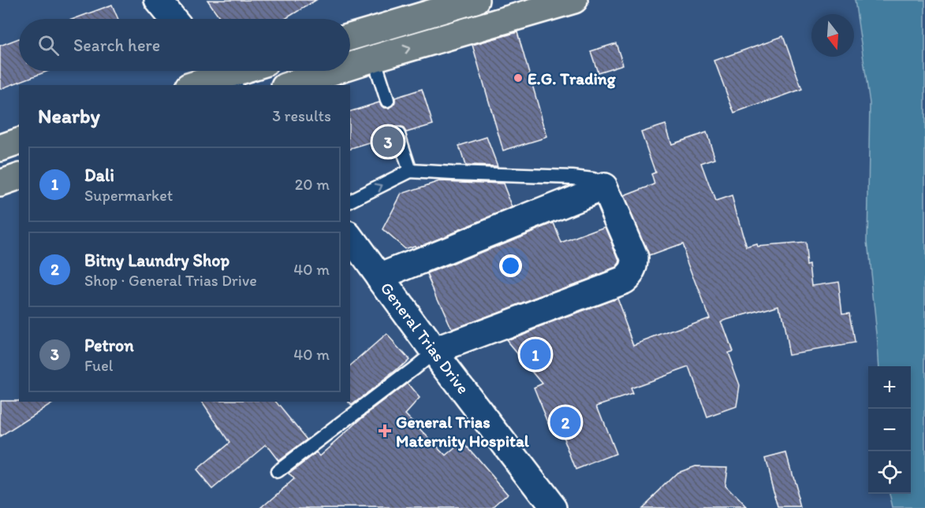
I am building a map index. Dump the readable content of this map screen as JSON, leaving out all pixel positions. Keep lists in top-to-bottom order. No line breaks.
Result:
{"streets":{"street":["General Trias Drive"]},"places":{"other":["E.G. Trading"],"health":["General Trias Maternity Hospital"]},"north":"bottom","page":{"search":"Search here","heading":["Nearby","3 results"],"pins":["3","1","2"],"list":[{"mark":"1","name":"Dali","note":"Supermarket","value":"20 m"},{"mark":"2","name":"Bitny Laundry Shop","note":"Shop · General Trias Drive","value":"40 m"},{"mark":"3","name":"Petron","note":"Fuel","value":"40 m"}],"map_buttons":["+","−"]}}
